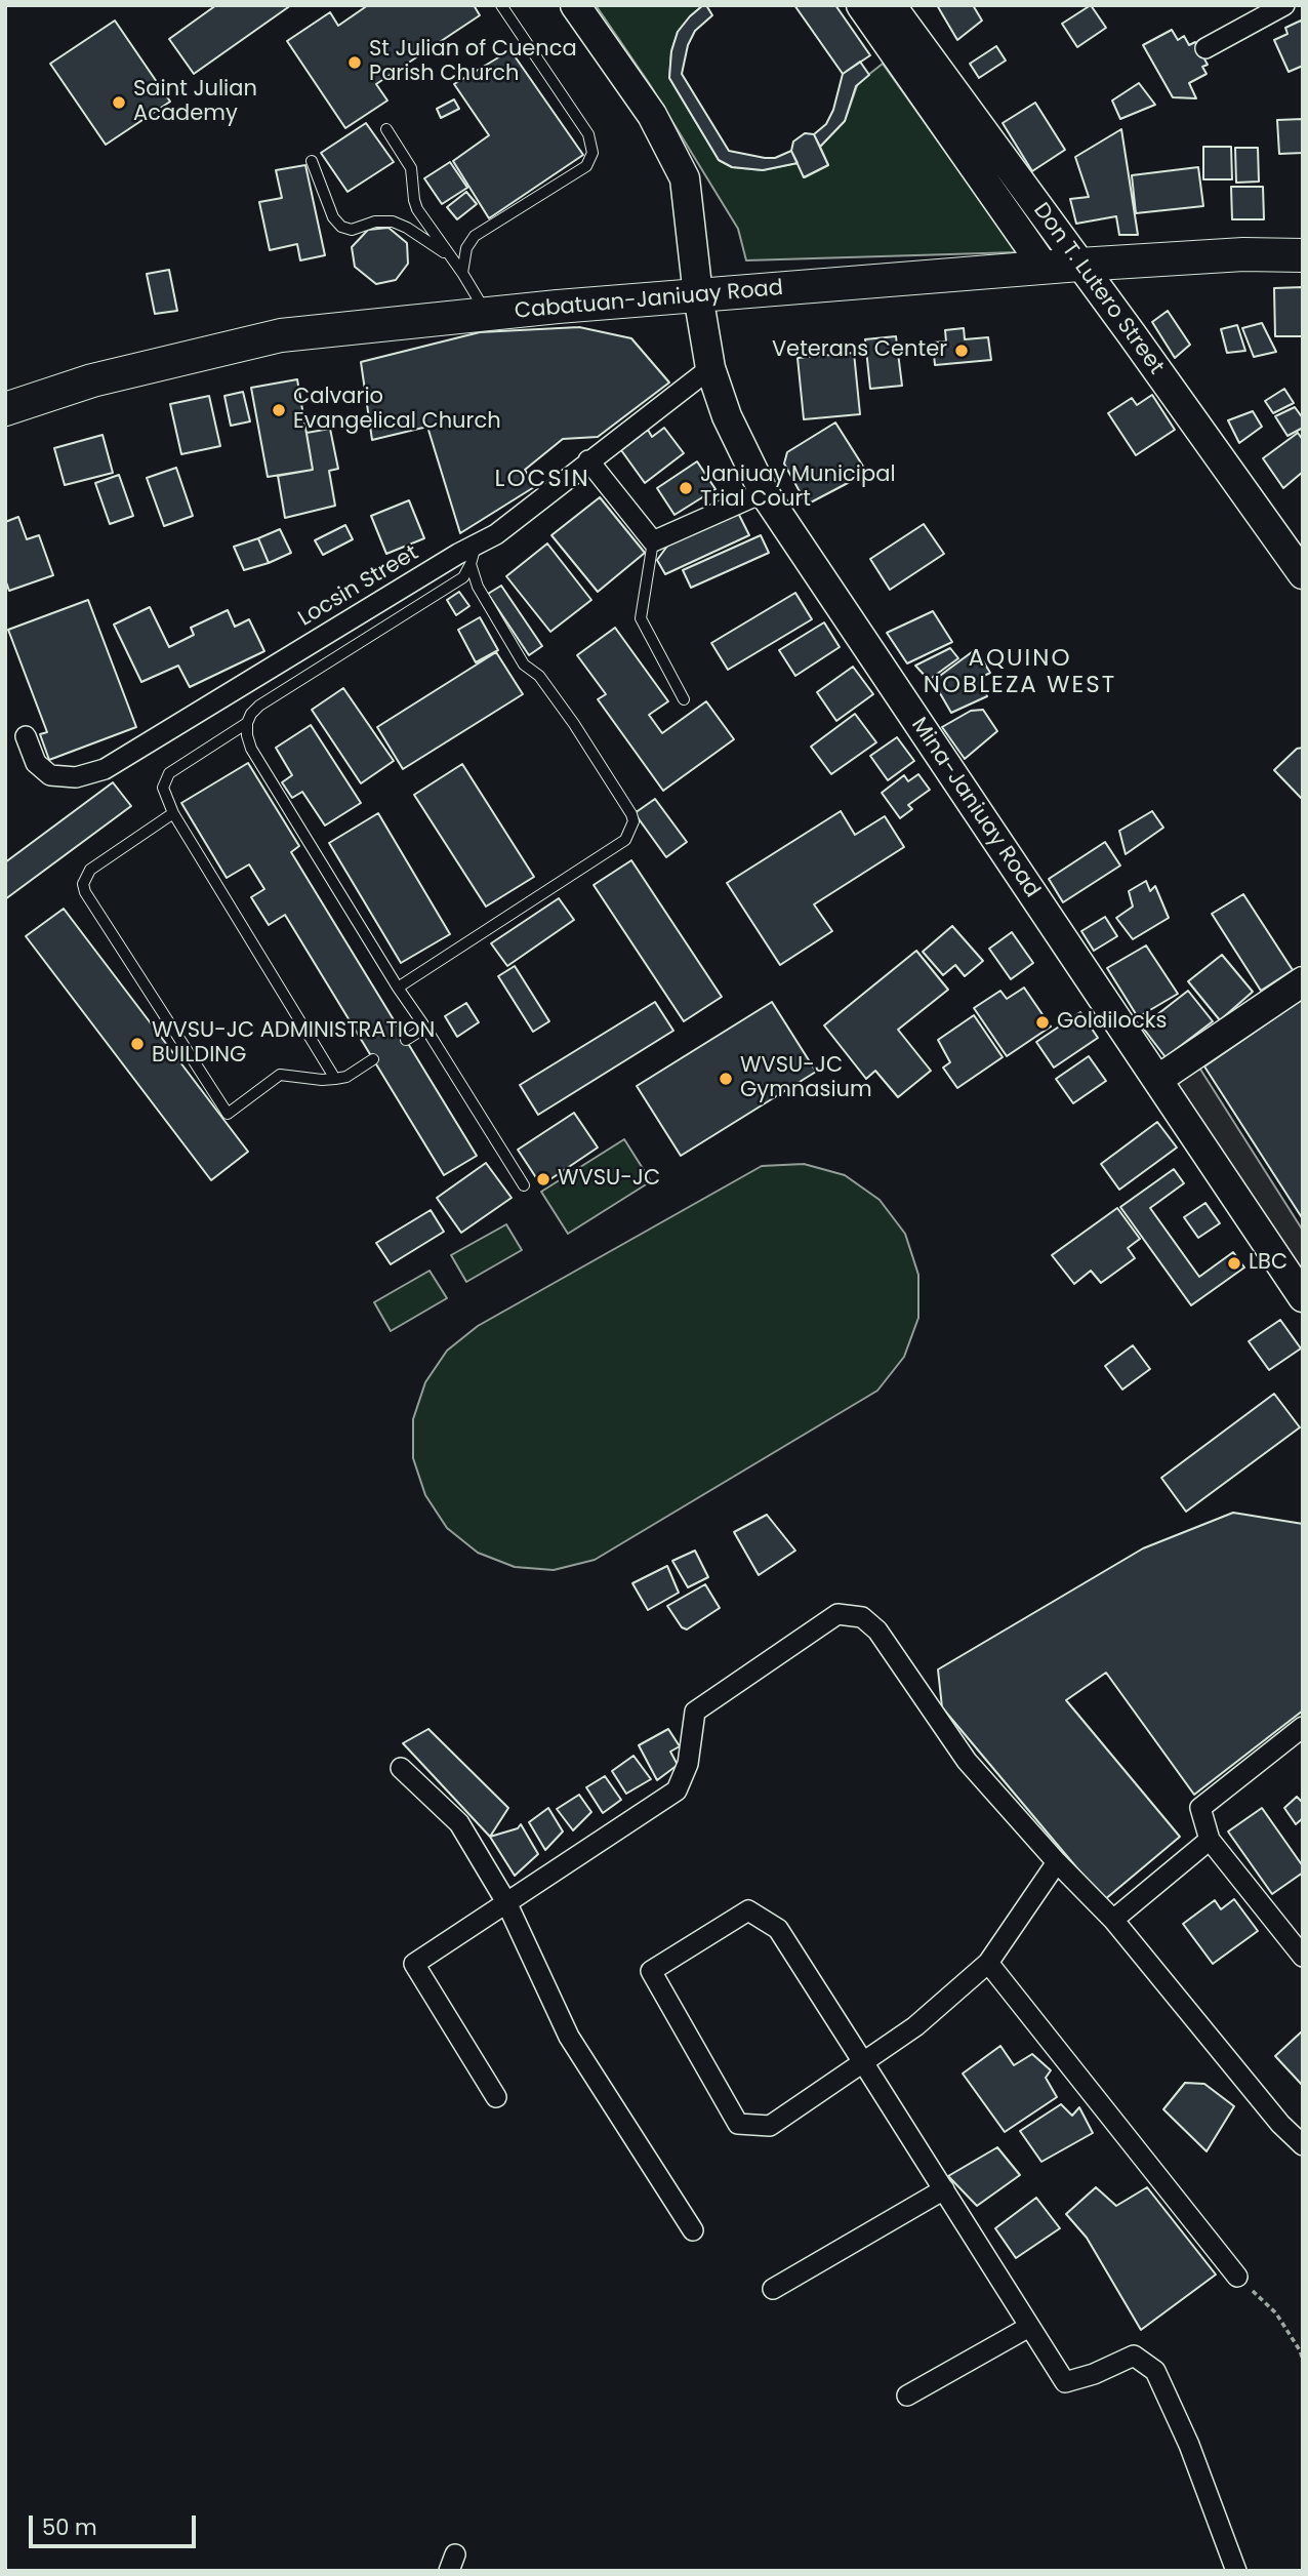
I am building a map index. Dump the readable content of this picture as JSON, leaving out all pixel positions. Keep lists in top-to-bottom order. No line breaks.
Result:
{"streets":{"main road":["Don T. Lutero Street","Cabatuan-Janiuay Road","Mina-Janiuay Road"],"street":["Locsin Street"]},"crossings":[["Don T. Lutero Street","Cabatuan-Janiuay Road"],["Cabatuan-Janiuay Road","Mina-Janiuay Road"],["Locsin Street","Mina-Janiuay Road"]],"districts":["LOCSIN","AQUINO NOBLEZA WEST"],"places":["St Julian of Cuenca Parish Church","Saint Julian Academy","Veterans Center","Calvario Evangelical Church","Janiuay Municipal Trial Court","Goldilocks","WVSU-JC ADMINISTRATION BUILDING","WVSU-JC Gymnasium","WVSU-JC","LBC"],"scale_bar":"50 m"}
